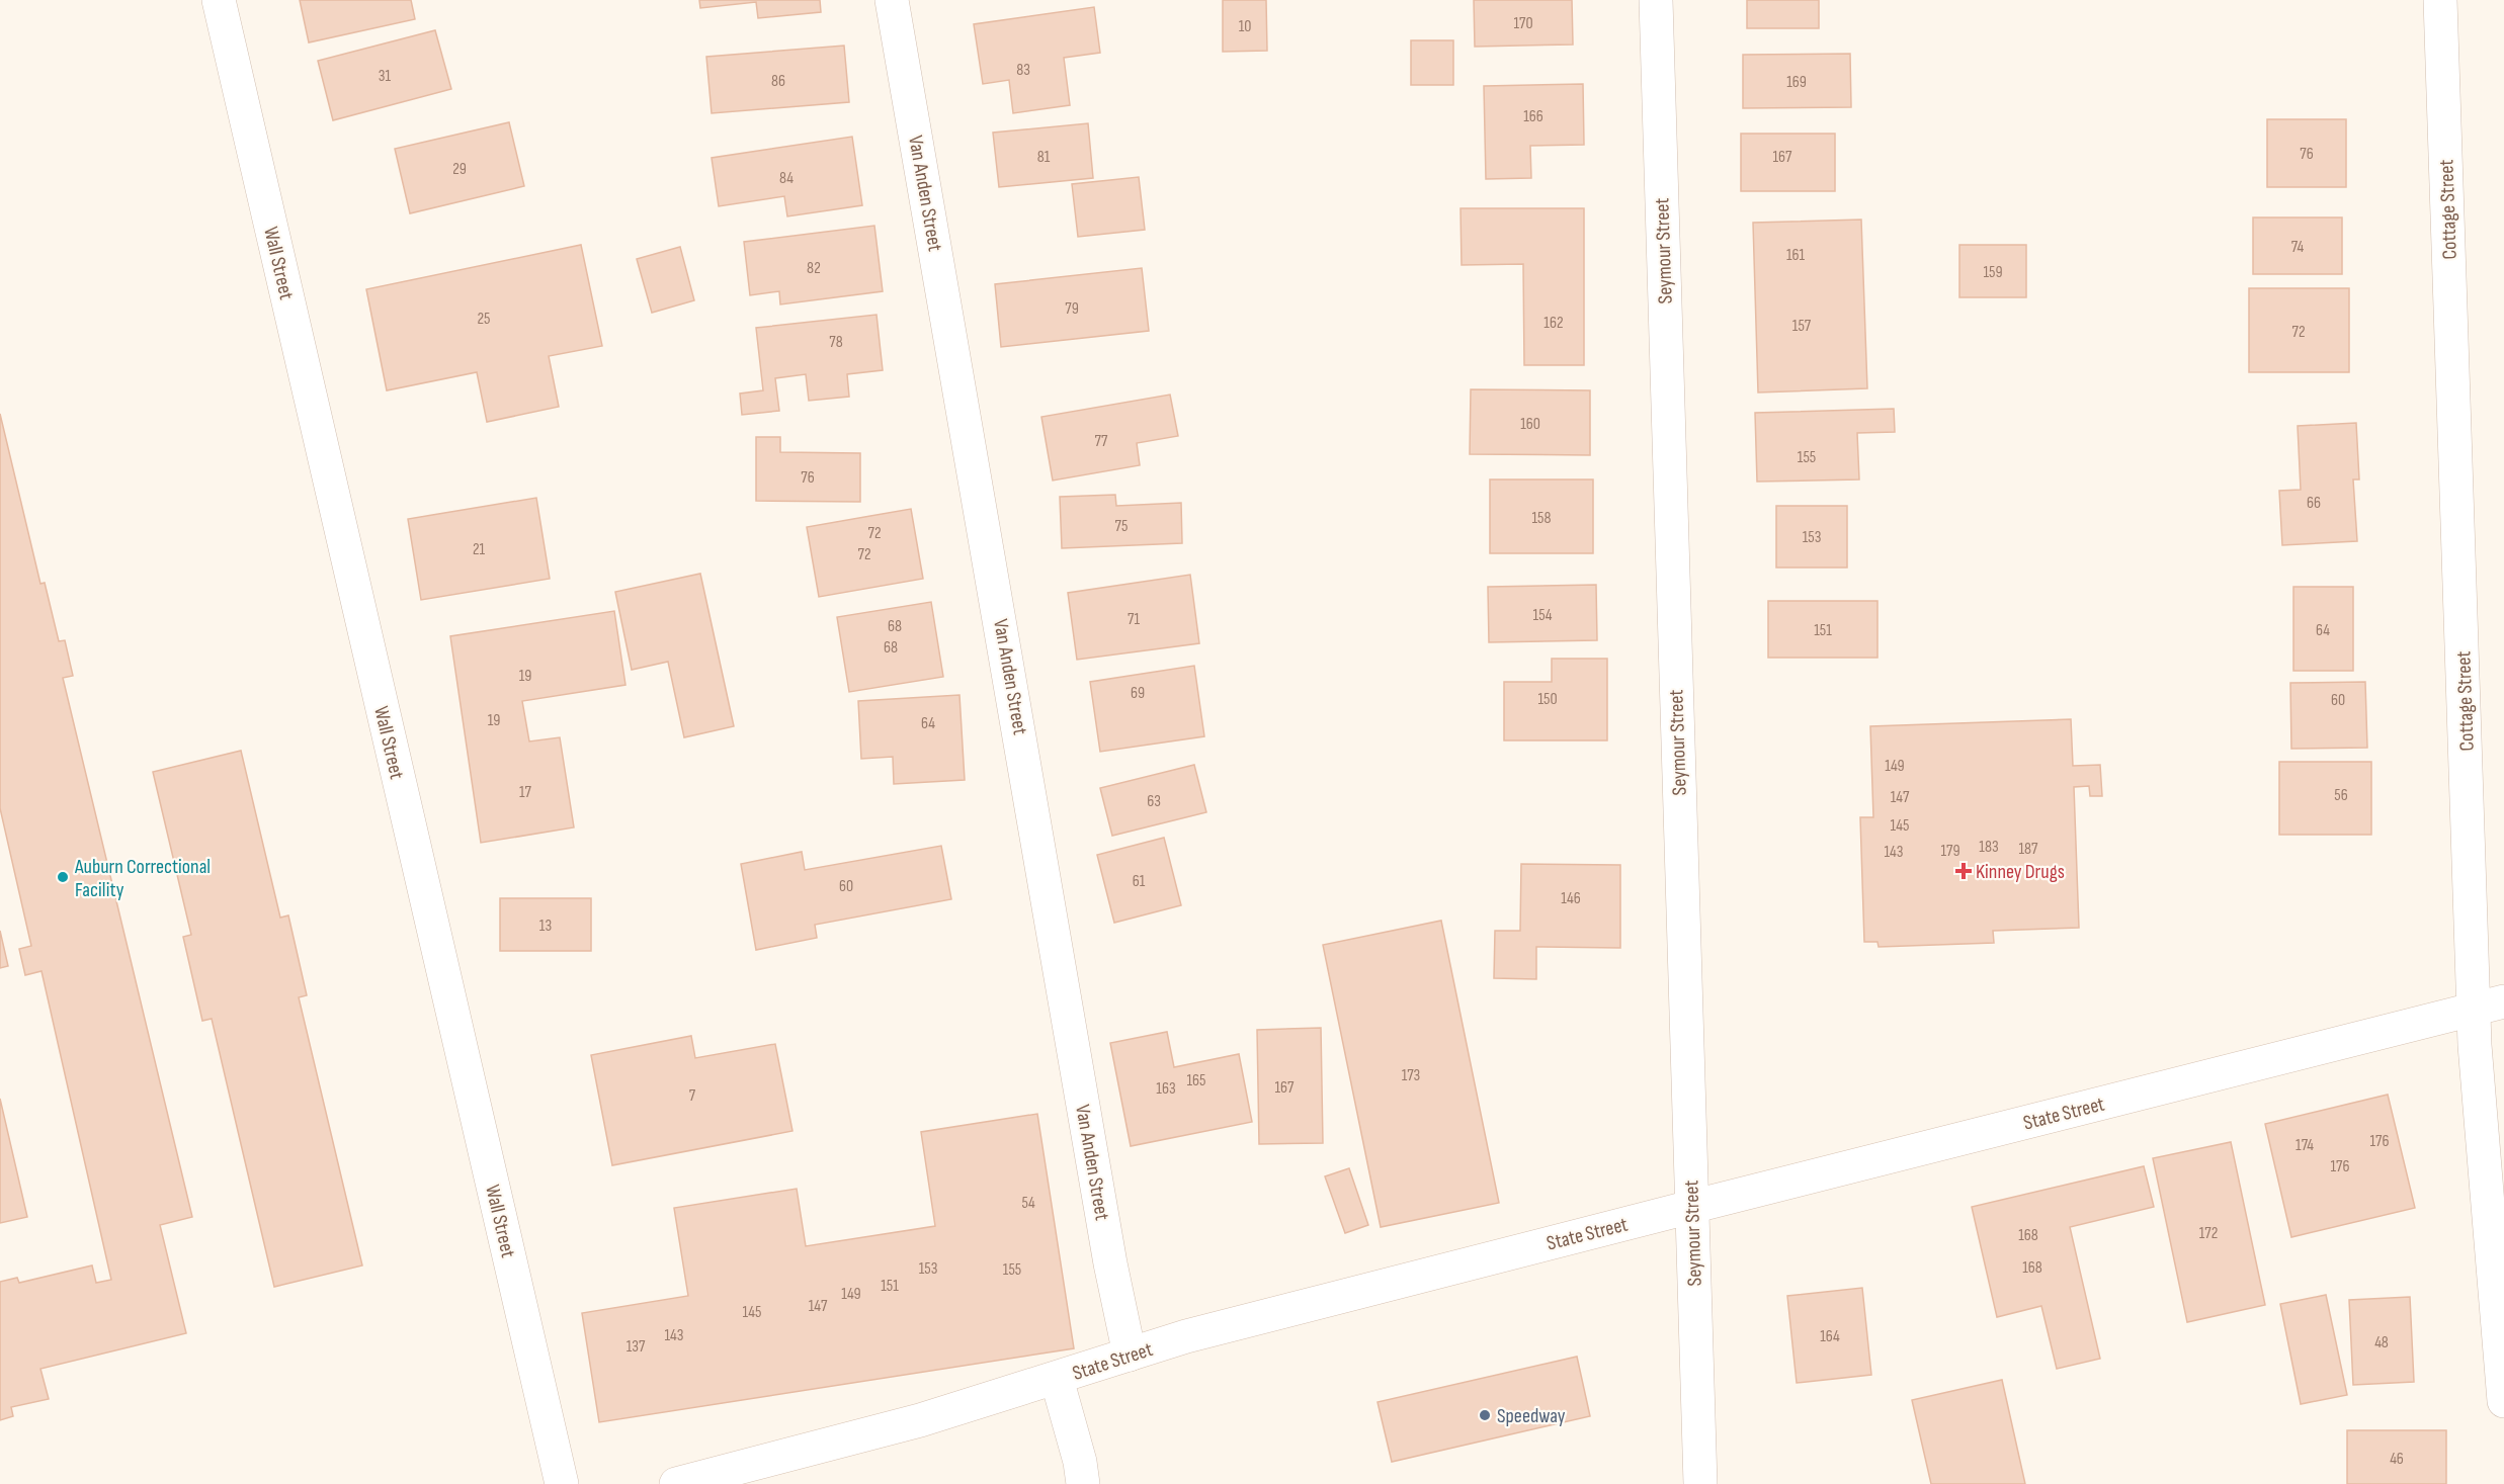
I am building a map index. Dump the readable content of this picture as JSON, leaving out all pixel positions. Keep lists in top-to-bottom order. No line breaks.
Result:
{"streets":{"street":["Van Anden Street","Cottage Street","Seymour Street","Wall Street","State Street"]},"crossings":[["Van Anden Street","State Street"],["Cottage Street","State Street"],["Seymour Street","State Street"]],"places":{"health":["Kinney Drugs"],"other":["Auburn Correctional Facility","Speedway"]},"house_numbers":["170","10","83","31","86","169","166","76","81","167","29","84","74","161","82","159","79","25","162","157","72","78","160","77","155","76","66","158","75","72","153","21","72","154","71","68","151","64","68","19","69","150","60","19","64","149","17","56","147","63","145","183","187","179","143","61","60","146","13","173","165","167","163","7","176","174","176","54","172","168","168","153","155","151","149","147","145","143","164","48","137","46"]}
